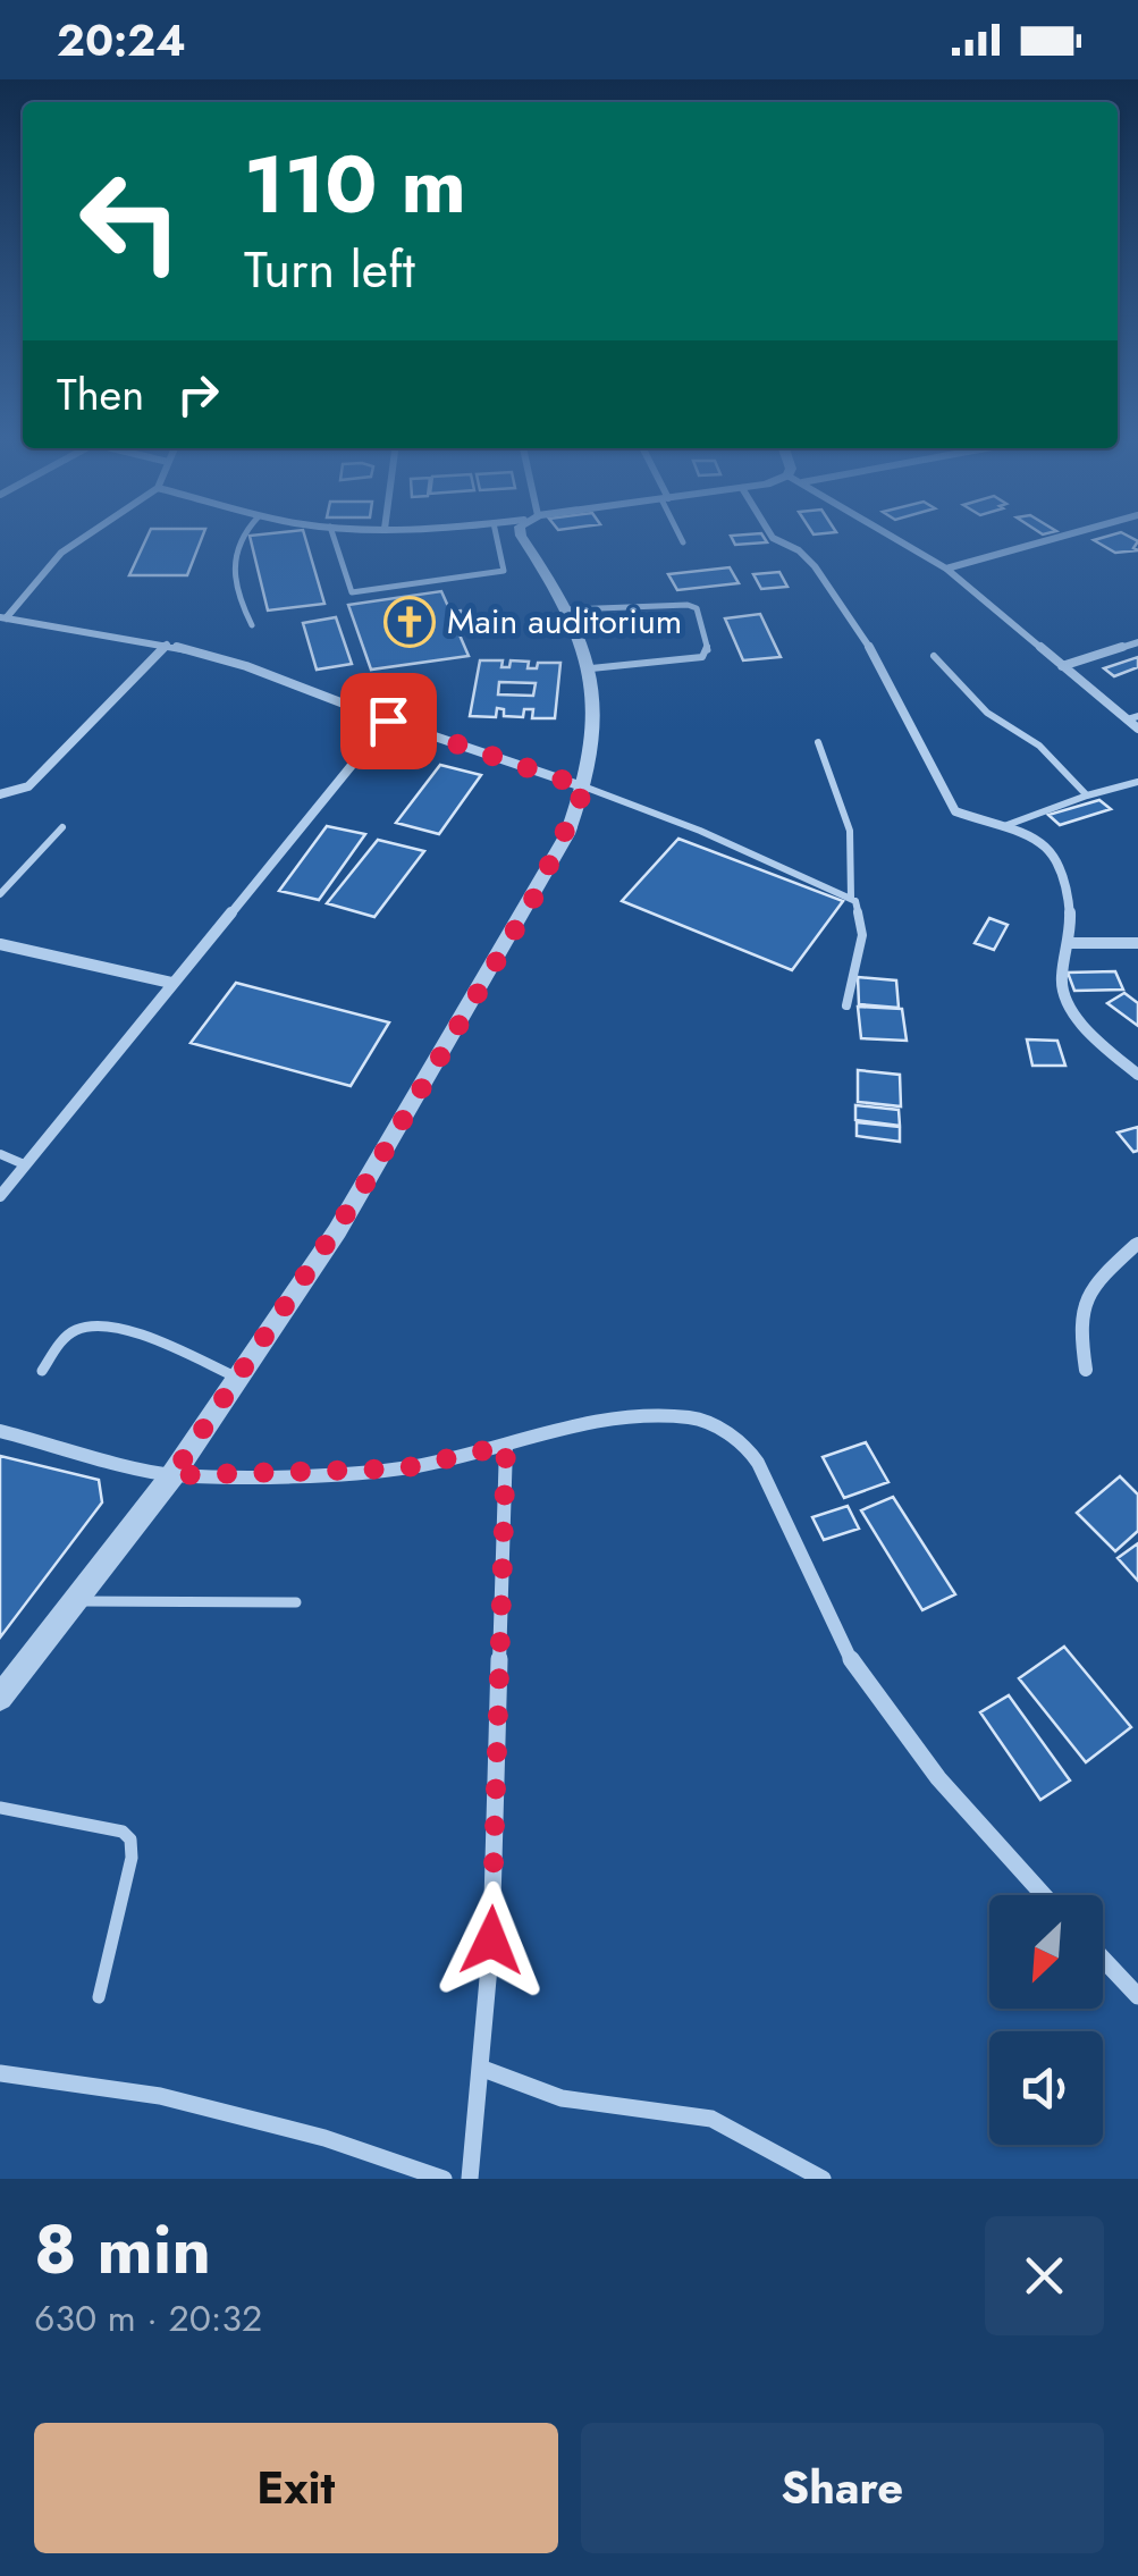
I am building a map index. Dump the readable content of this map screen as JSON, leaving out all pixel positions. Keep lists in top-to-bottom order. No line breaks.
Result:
{"places":{"church":["Main auditorium"]},"north":"bottom left","page":{"status":"20:24","turn":["110 m","Turn left"],"then":"Then","heading":["8 min","630 m · 20:32"],"buttons":["Exit","Share"]}}
